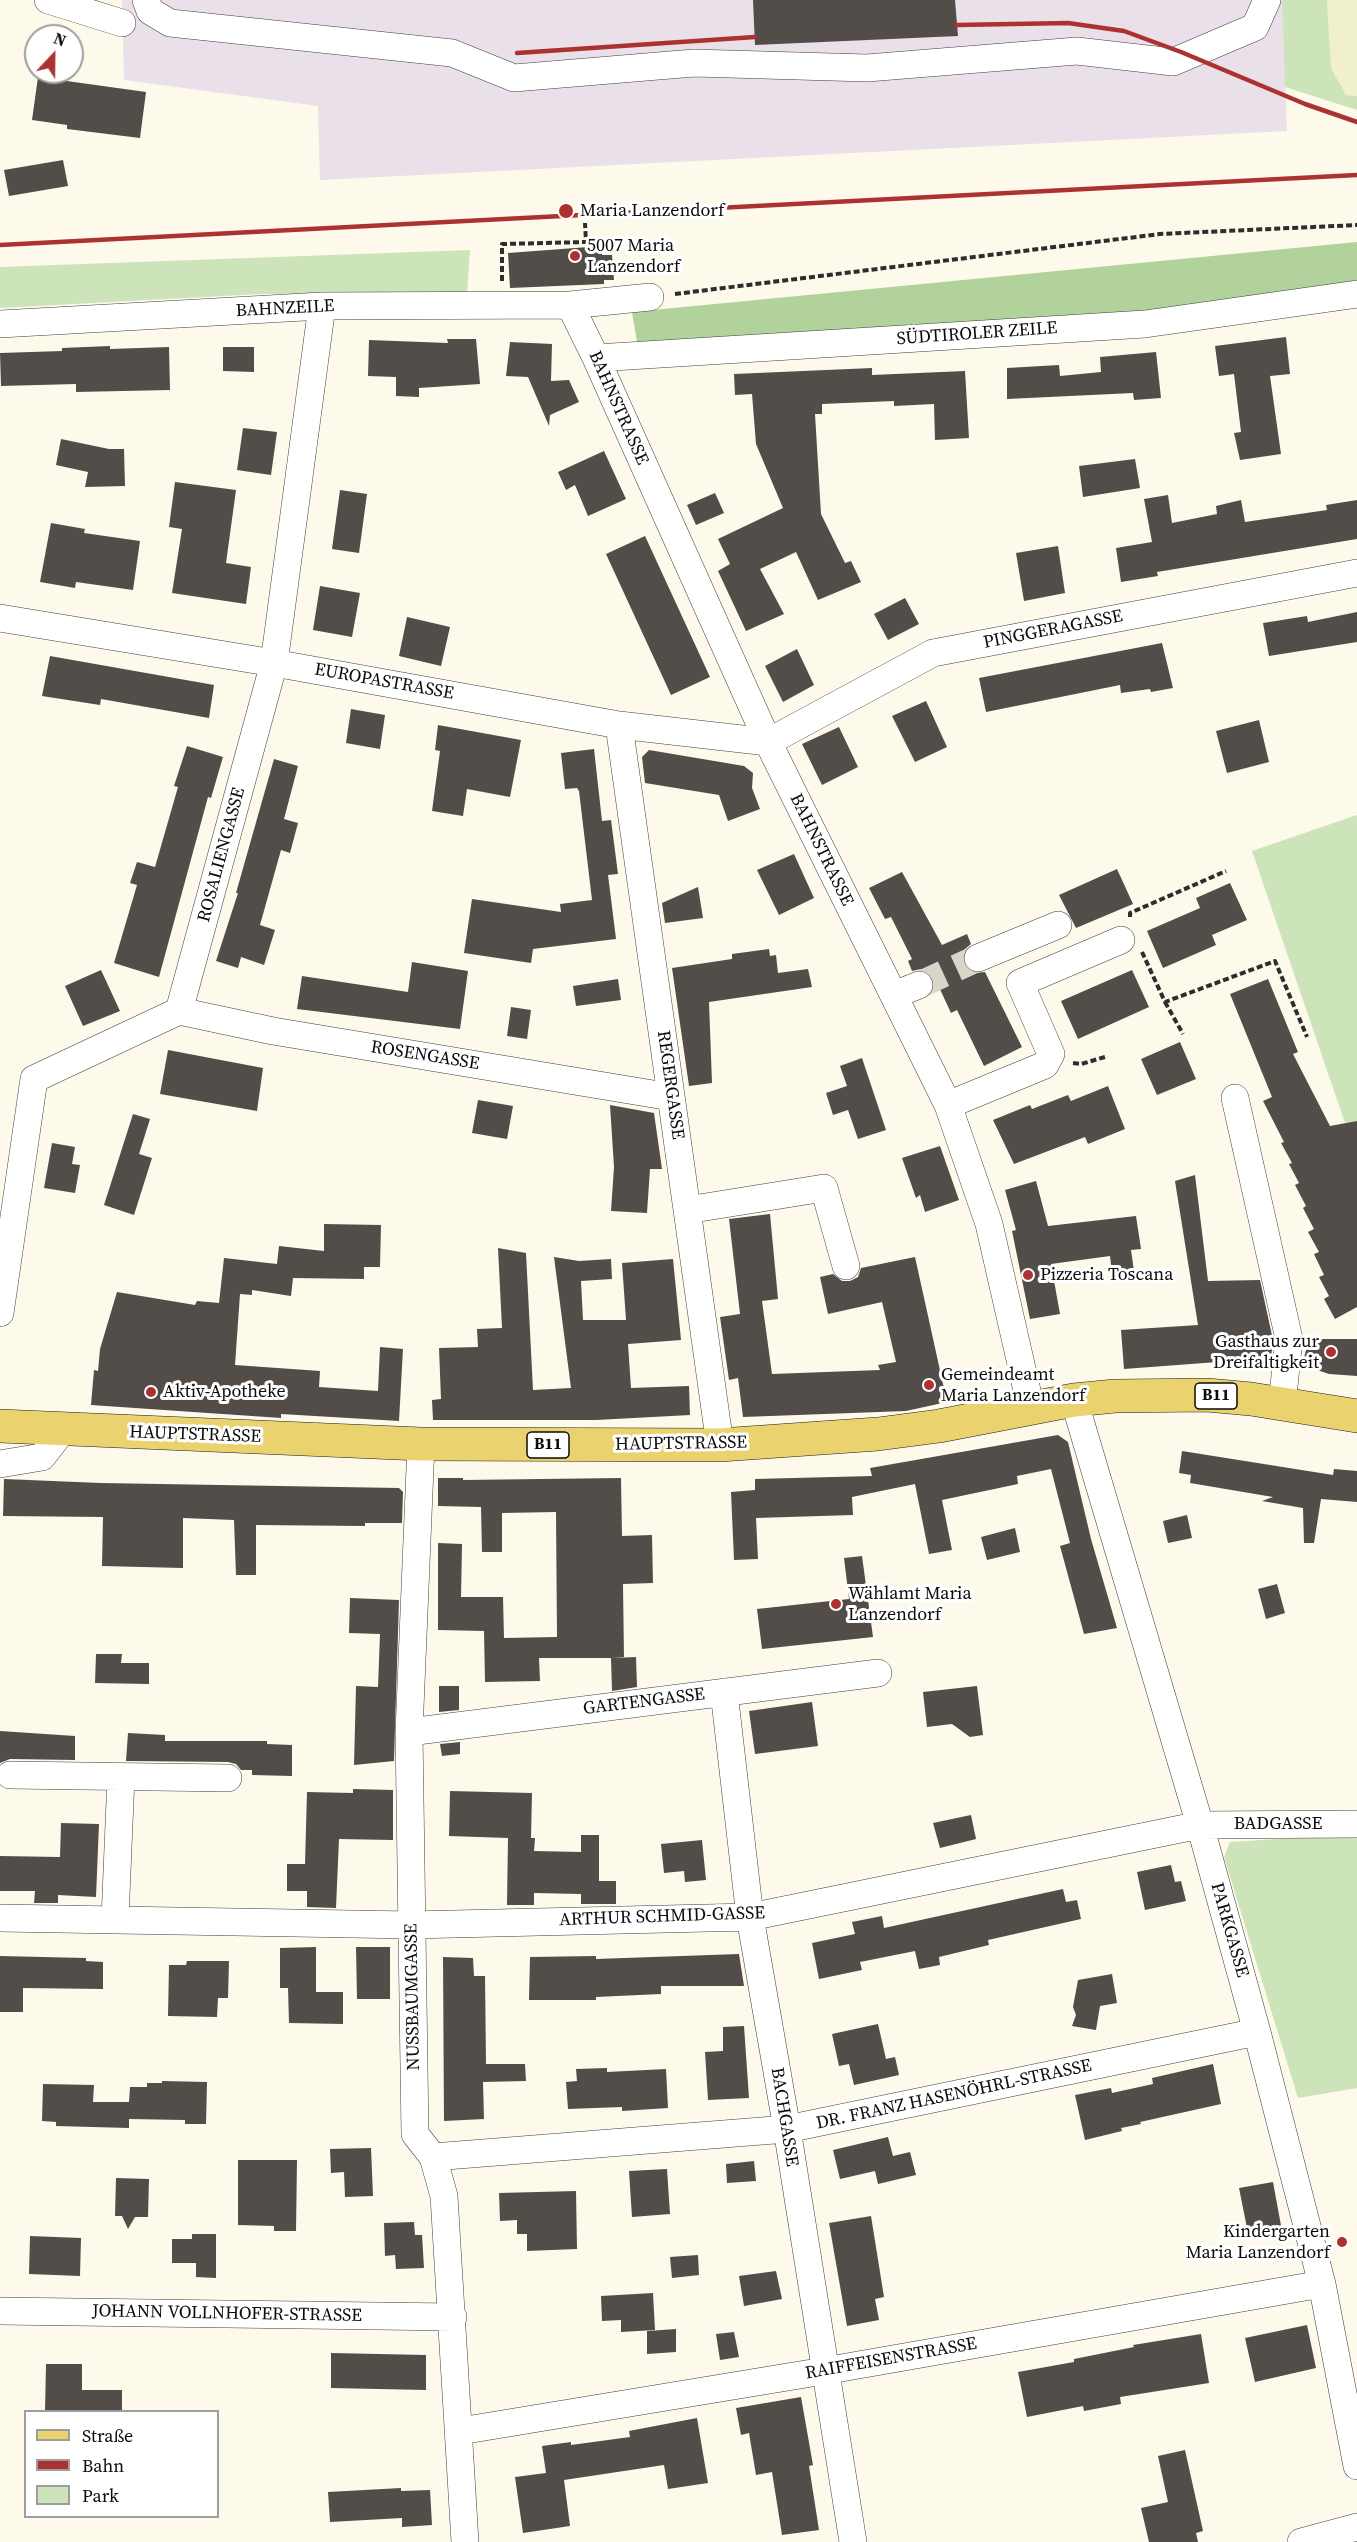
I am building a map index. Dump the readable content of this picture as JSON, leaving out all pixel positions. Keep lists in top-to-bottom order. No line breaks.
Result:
{"streets":{"main road":["B11","HAUPTSTRASSE"],"street":["BAHNZEILE","SÜDTIROLER ZEILE","BAHNSTRASSE","PINGGERAGASSE","EUROPASTRASSE","ROSALIENGASSE","ROSENGASSE","REGERGASSE","GARTENGASSE","BADGASSE","ARTHUR SCHMID-GASSE","PARKGASSE","NUSSBAUMGASSE","DR. FRANZ HASENÖHRL-STRASSE","BACHGASSE","JOHANN VOLLNHOFER-STRASSE","RAIFFEISENSTRASSE"]},"crossings":[["BAHNZEILE","BAHNSTRASSE"],["BAHNZEILE","ROSALIENGASSE"],["SÜDTIROLER ZEILE","BAHNSTRASSE"],["BAHNSTRASSE","PINGGERAGASSE"],["BAHNSTRASSE","EUROPASTRASSE"],["BAHNSTRASSE","HAUPTSTRASSE"],["PINGGERAGASSE","EUROPASTRASSE"],["EUROPASTRASSE","ROSALIENGASSE"],["EUROPASTRASSE","REGERGASSE"],["ROSALIENGASSE","ROSENGASSE"],["ROSENGASSE","REGERGASSE"],["REGERGASSE","HAUPTSTRASSE"],["HAUPTSTRASSE","PARKGASSE"],["HAUPTSTRASSE","NUSSBAUMGASSE"],["GARTENGASSE","NUSSBAUMGASSE"],["GARTENGASSE","BACHGASSE"],["BADGASSE","ARTHUR SCHMID-GASSE"],["BADGASSE","PARKGASSE"],["ARTHUR SCHMID-GASSE","PARKGASSE"],["ARTHUR SCHMID-GASSE","NUSSBAUMGASSE"],["ARTHUR SCHMID-GASSE","BACHGASSE"],["PARKGASSE","DR. FRANZ HASENÖHRL-STRASSE"],["PARKGASSE","RAIFFEISENSTRASSE"],["NUSSBAUMGASSE","DR. FRANZ HASENÖHRL-STRASSE"],["NUSSBAUMGASSE","JOHANN VOLLNHOFER-STRASSE"],["NUSSBAUMGASSE","RAIFFEISENSTRASSE"],["DR. FRANZ HASENÖHRL-STRASSE","BACHGASSE"],["BACHGASSE","RAIFFEISENSTRASSE"]],"places":["Maria Lanzendorf","5007 Maria Lanzendorf","Pizzeria Toscana","Gasthaus zur Dreifaltigkeit","Gemeindeamt Maria Lanzendorf","Aktiv-Apotheke","Wählamt Maria Lanzendorf","Kindergarten Maria Lanzendorf"],"legend":["Straße","Bahn","Park"],"north":"top"}
